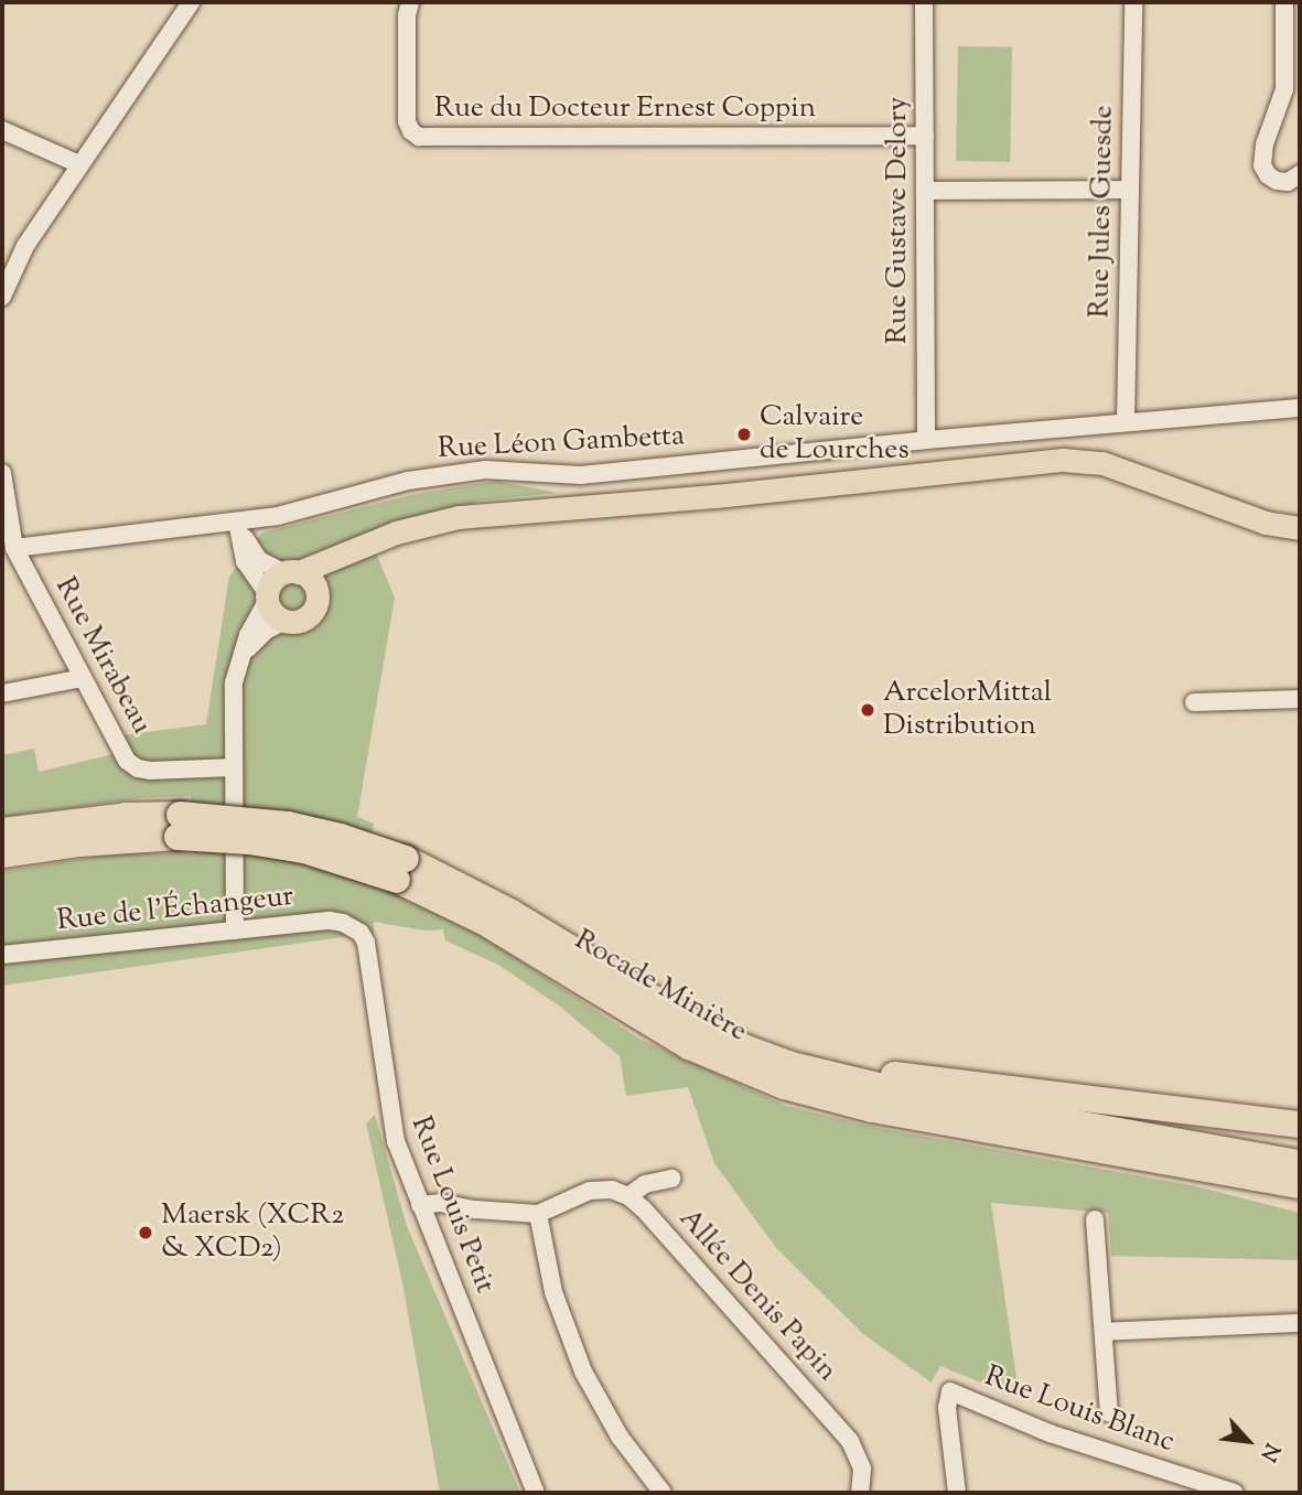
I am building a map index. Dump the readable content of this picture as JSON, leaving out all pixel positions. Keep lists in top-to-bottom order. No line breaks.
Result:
{"streets":{"highway":["Rocade Minière"],"street":["Rue du Docteur Ernest Coppin","Rue Jules Guesde","Rue Gustave Delory","Rue Léon Gambetta","Rue Mirabeau","Rue de l'Échangeur","Rue Louis Petit","Allée Denis Papin","Rue Louis Blanc"]},"crossings":[["Rue du Docteur Ernest Coppin","Rue Gustave Delory"],["Rue Jules Guesde","Rue Léon Gambetta"],["Rue Gustave Delory","Rue Léon Gambetta"],["Rue Léon Gambetta","Rue Mirabeau"],["Rue de l'Échangeur","Rue Louis Petit"]],"places":["Calvaire de Lourches","ArcelorMittal Distribution","Maersk (XCR2 & XCD2)"],"north":"bottom right"}
